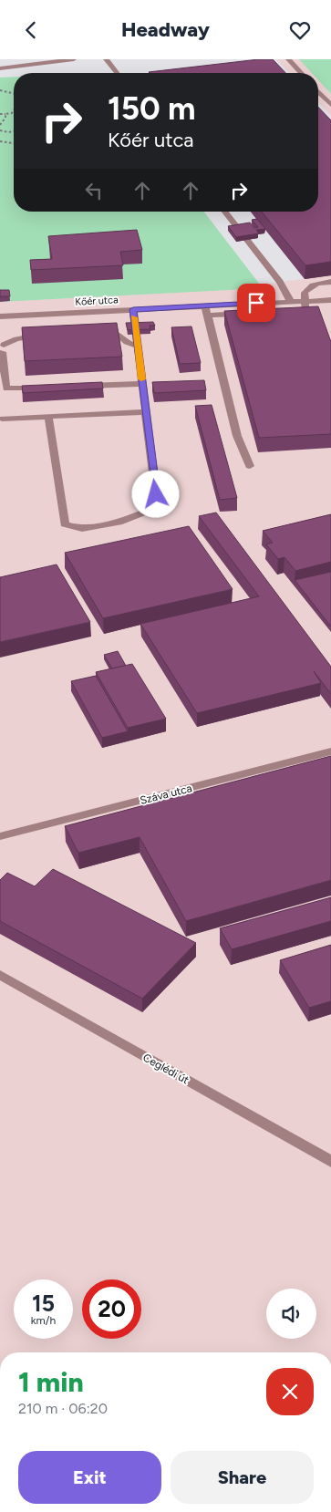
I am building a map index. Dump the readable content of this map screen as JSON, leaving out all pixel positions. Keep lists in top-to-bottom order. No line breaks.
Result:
{"streets":{"street":["Kőér utca","Száva utca","Ceglédi út"]},"page":{"header":"Headway","turn":["150 m","Kőér utca"],"speed":"15 km/h","limit":"20","heading":["1 min","210 m · 06:20"],"buttons":["Exit","Share"]}}
